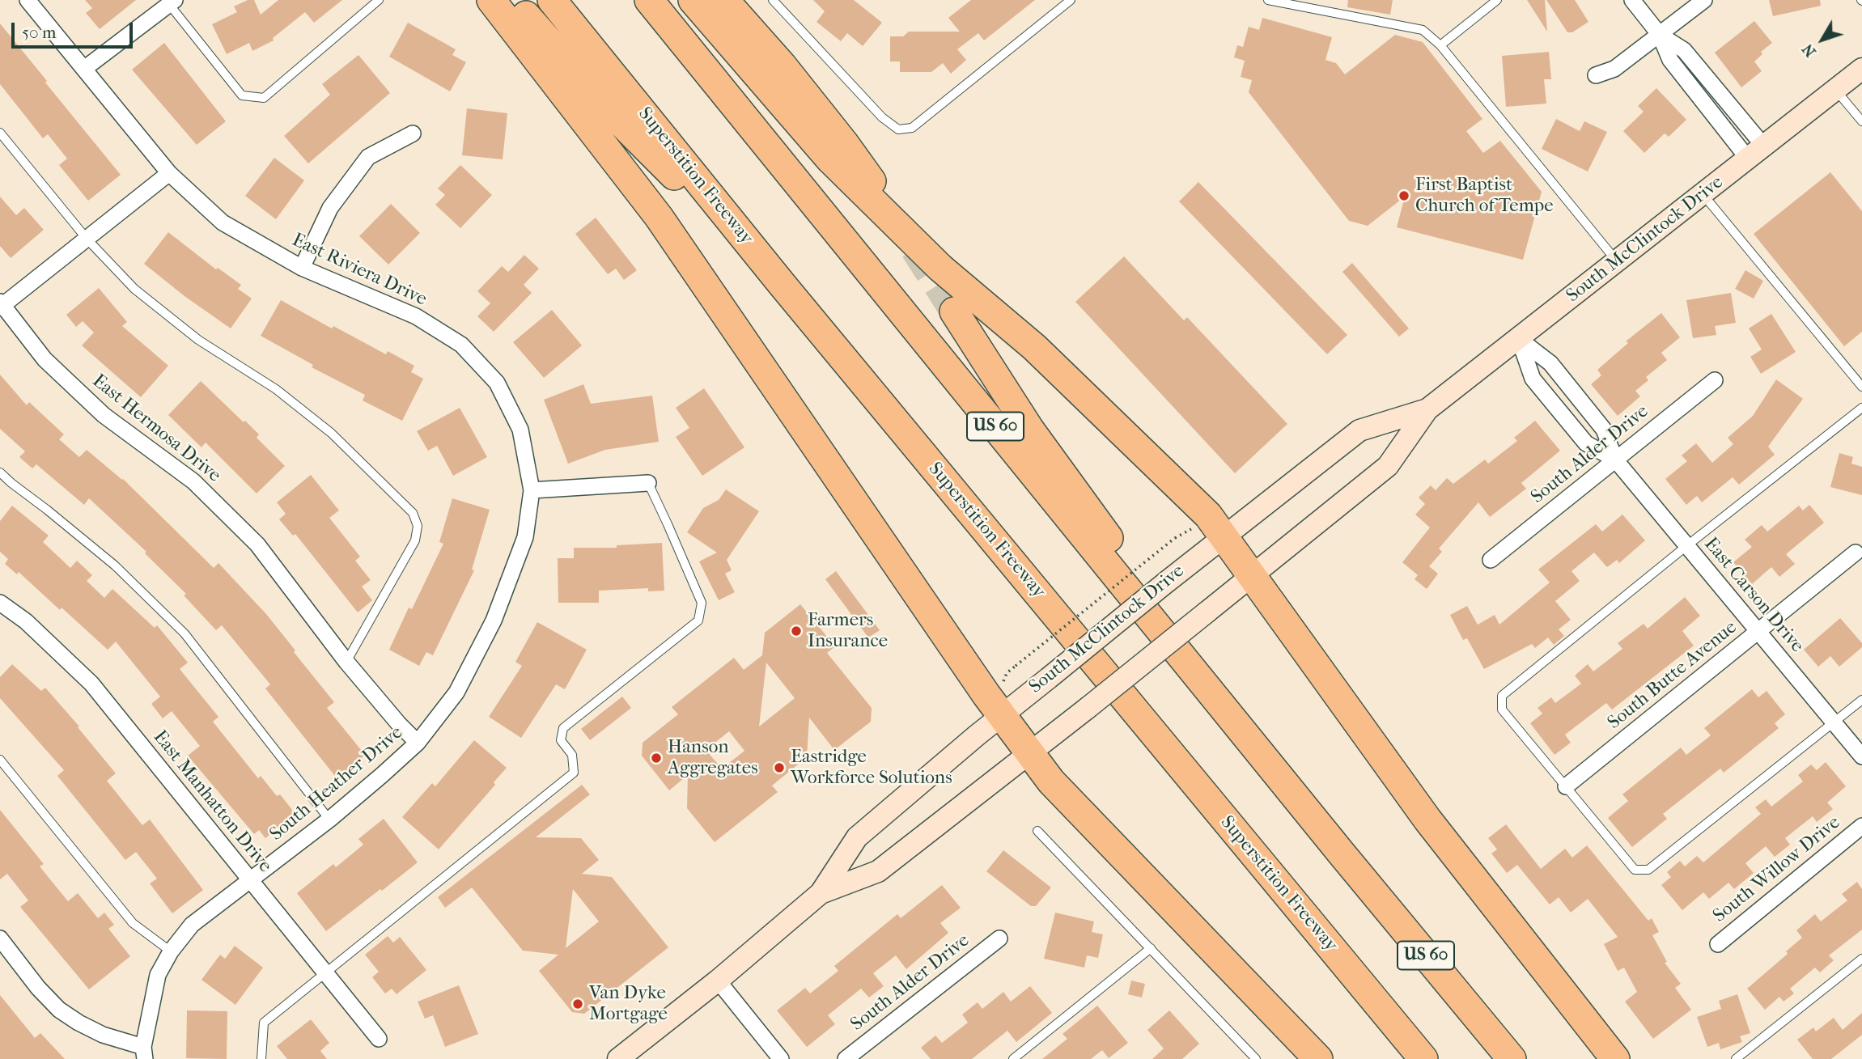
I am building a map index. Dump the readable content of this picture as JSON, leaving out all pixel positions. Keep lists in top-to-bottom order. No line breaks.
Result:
{"streets":{"highway":["Superstition Freeway","US 60"],"main road":["South McClintock Drive"],"street":["East Riviera Drive","East Hermosa Drive","South Alder Drive","East Carson Drive","South Butte Avenue","South Heather Drive","East Manhatton Drive","South Willow Drive"]},"crossings":[["South McClintock Drive","East Carson Drive"],["East Riviera Drive","South Heather Drive"],["East Hermosa Drive","South Heather Drive"],["South Alder Drive","East Carson Drive"],["East Carson Drive","South Butte Avenue"],["South Heather Drive","East Manhatton Drive"]],"places":["First Baptist Church of Tempe","Farmers Insurance","Hanson Aggregates","Eastridge Workforce Solutions","Van Dyke Mortgage"],"scale_bar":"50 m","north":"bottom left"}
